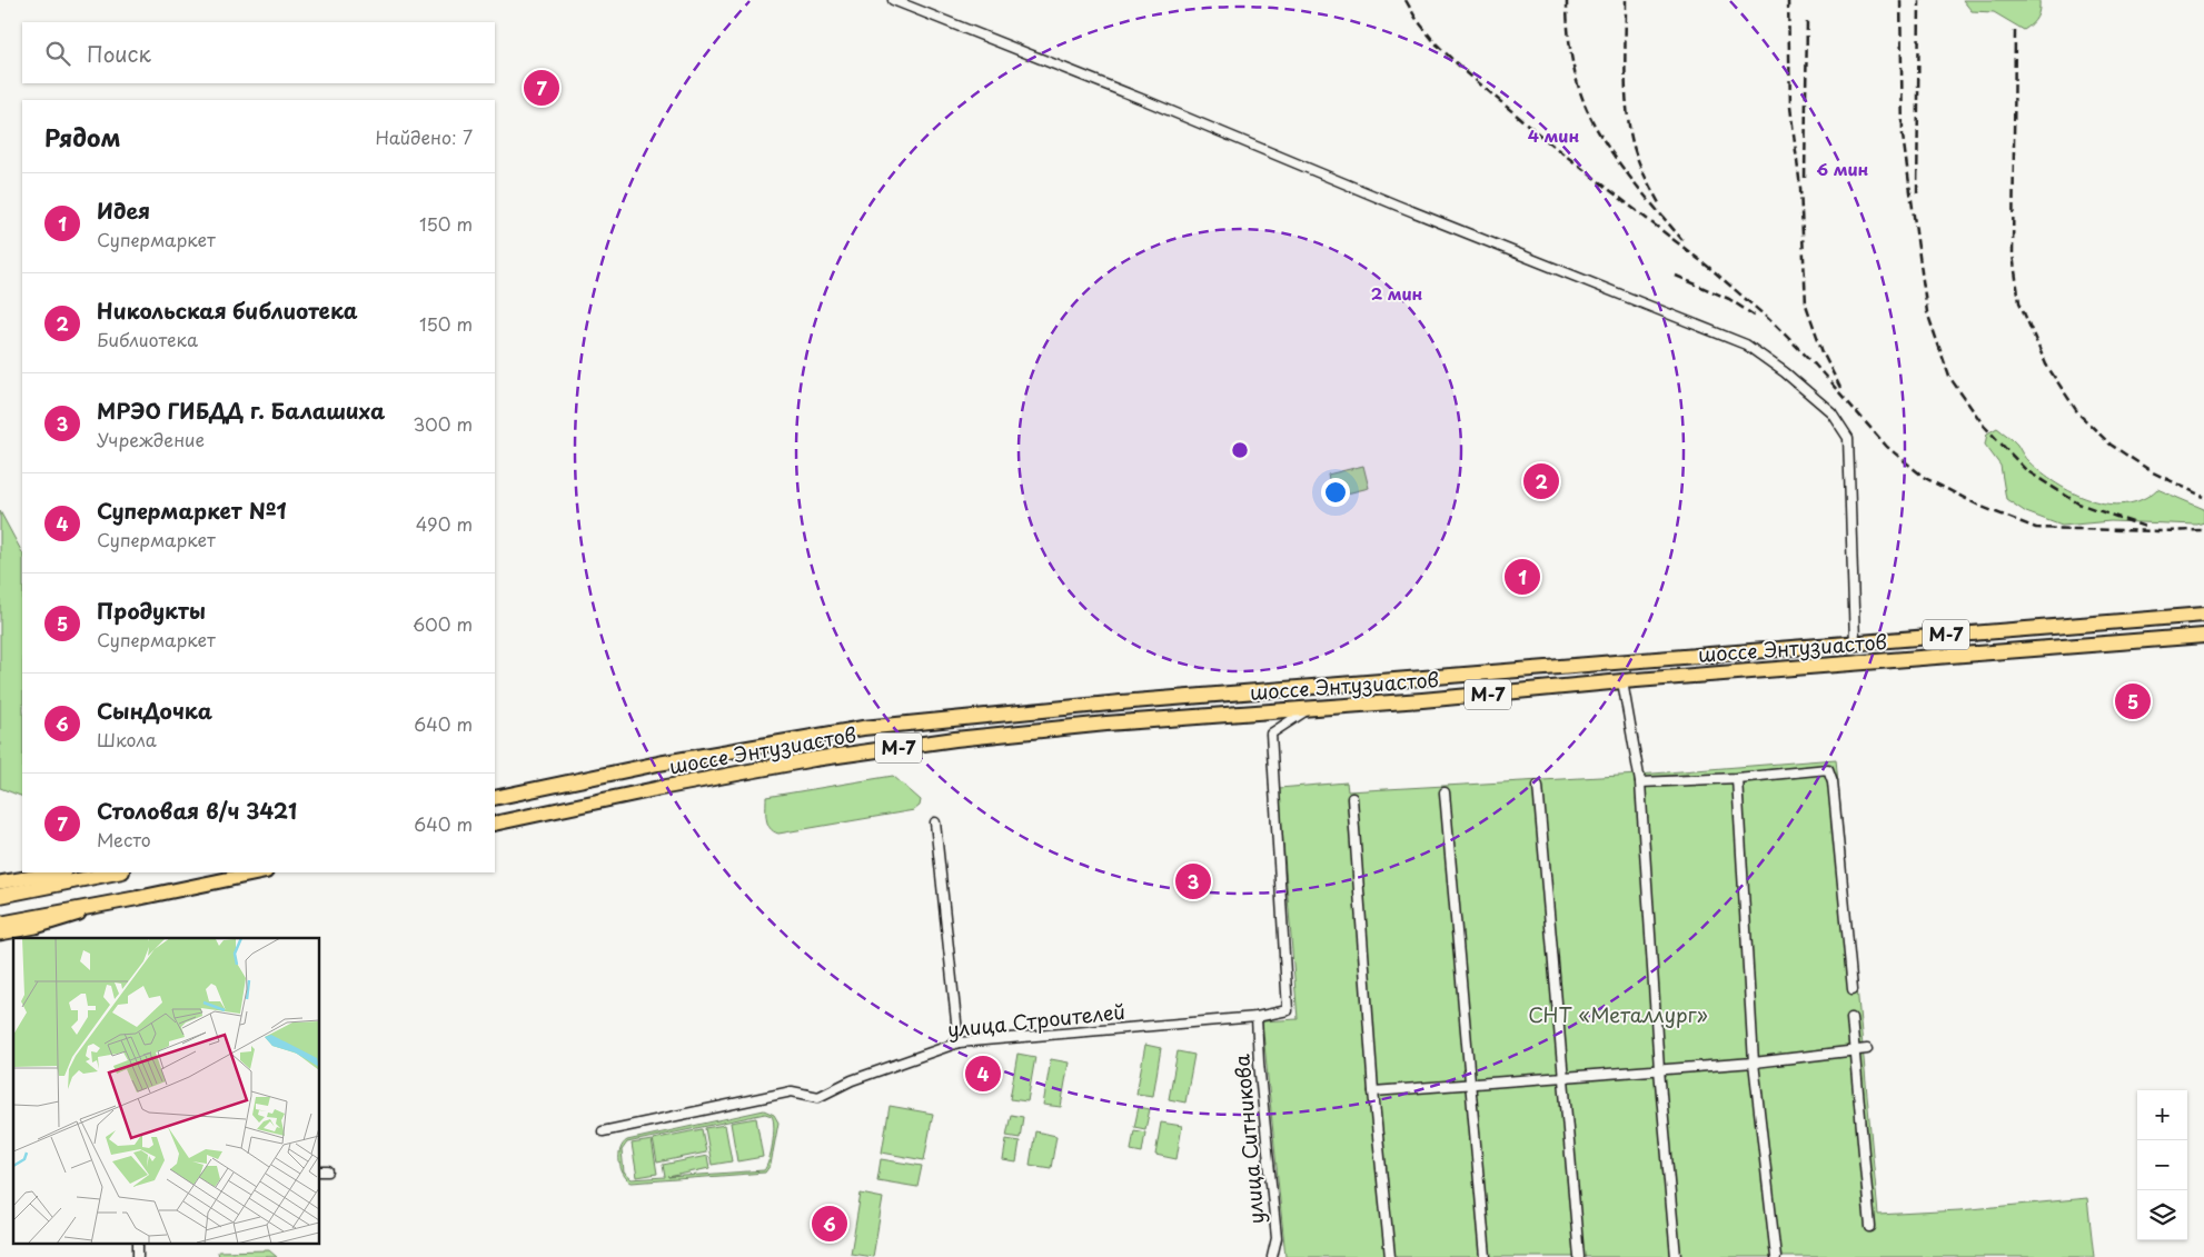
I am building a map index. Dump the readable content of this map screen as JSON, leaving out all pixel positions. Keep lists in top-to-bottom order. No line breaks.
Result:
{"streets":{"highway":["М-7","шоссе Энтузиастов"],"street":["улица Строителей","улица Ситникова"]},"crossings":[["шоссе Энтузиастов","улица Строителей"],["улица Строителей","улица Ситникова"]],"parks":["СНТ «Металлург»"],"page":{"search":"Поиск","pins":["7","2","1","5","3","4","6"],"heading":["Рядом","Найдено: 7"],"list":[{"mark":"1","name":"Идея","note":"Супермаркет","value":"150 m"},{"mark":"2","name":"Никольская библиотека","note":"Библиотека","value":"150 m"},{"mark":"3","name":"МРЭО ГИБДД г. Балашиха","note":"Учреждение","value":"300 m"},{"mark":"4","name":"Супермаркет №1","note":"Супермаркет","value":"490 m"},{"mark":"5","name":"Продукты","note":"Супермаркет","value":"600 m"},{"mark":"6","name":"СынДочка","note":"Школа","value":"640 m"},{"mark":"7","name":"Столовая в/ч 3421","note":"Место","value":"640 m"}],"map_buttons":["+","−"]},"rings":["4 мин","6 мин","2 мин"]}
